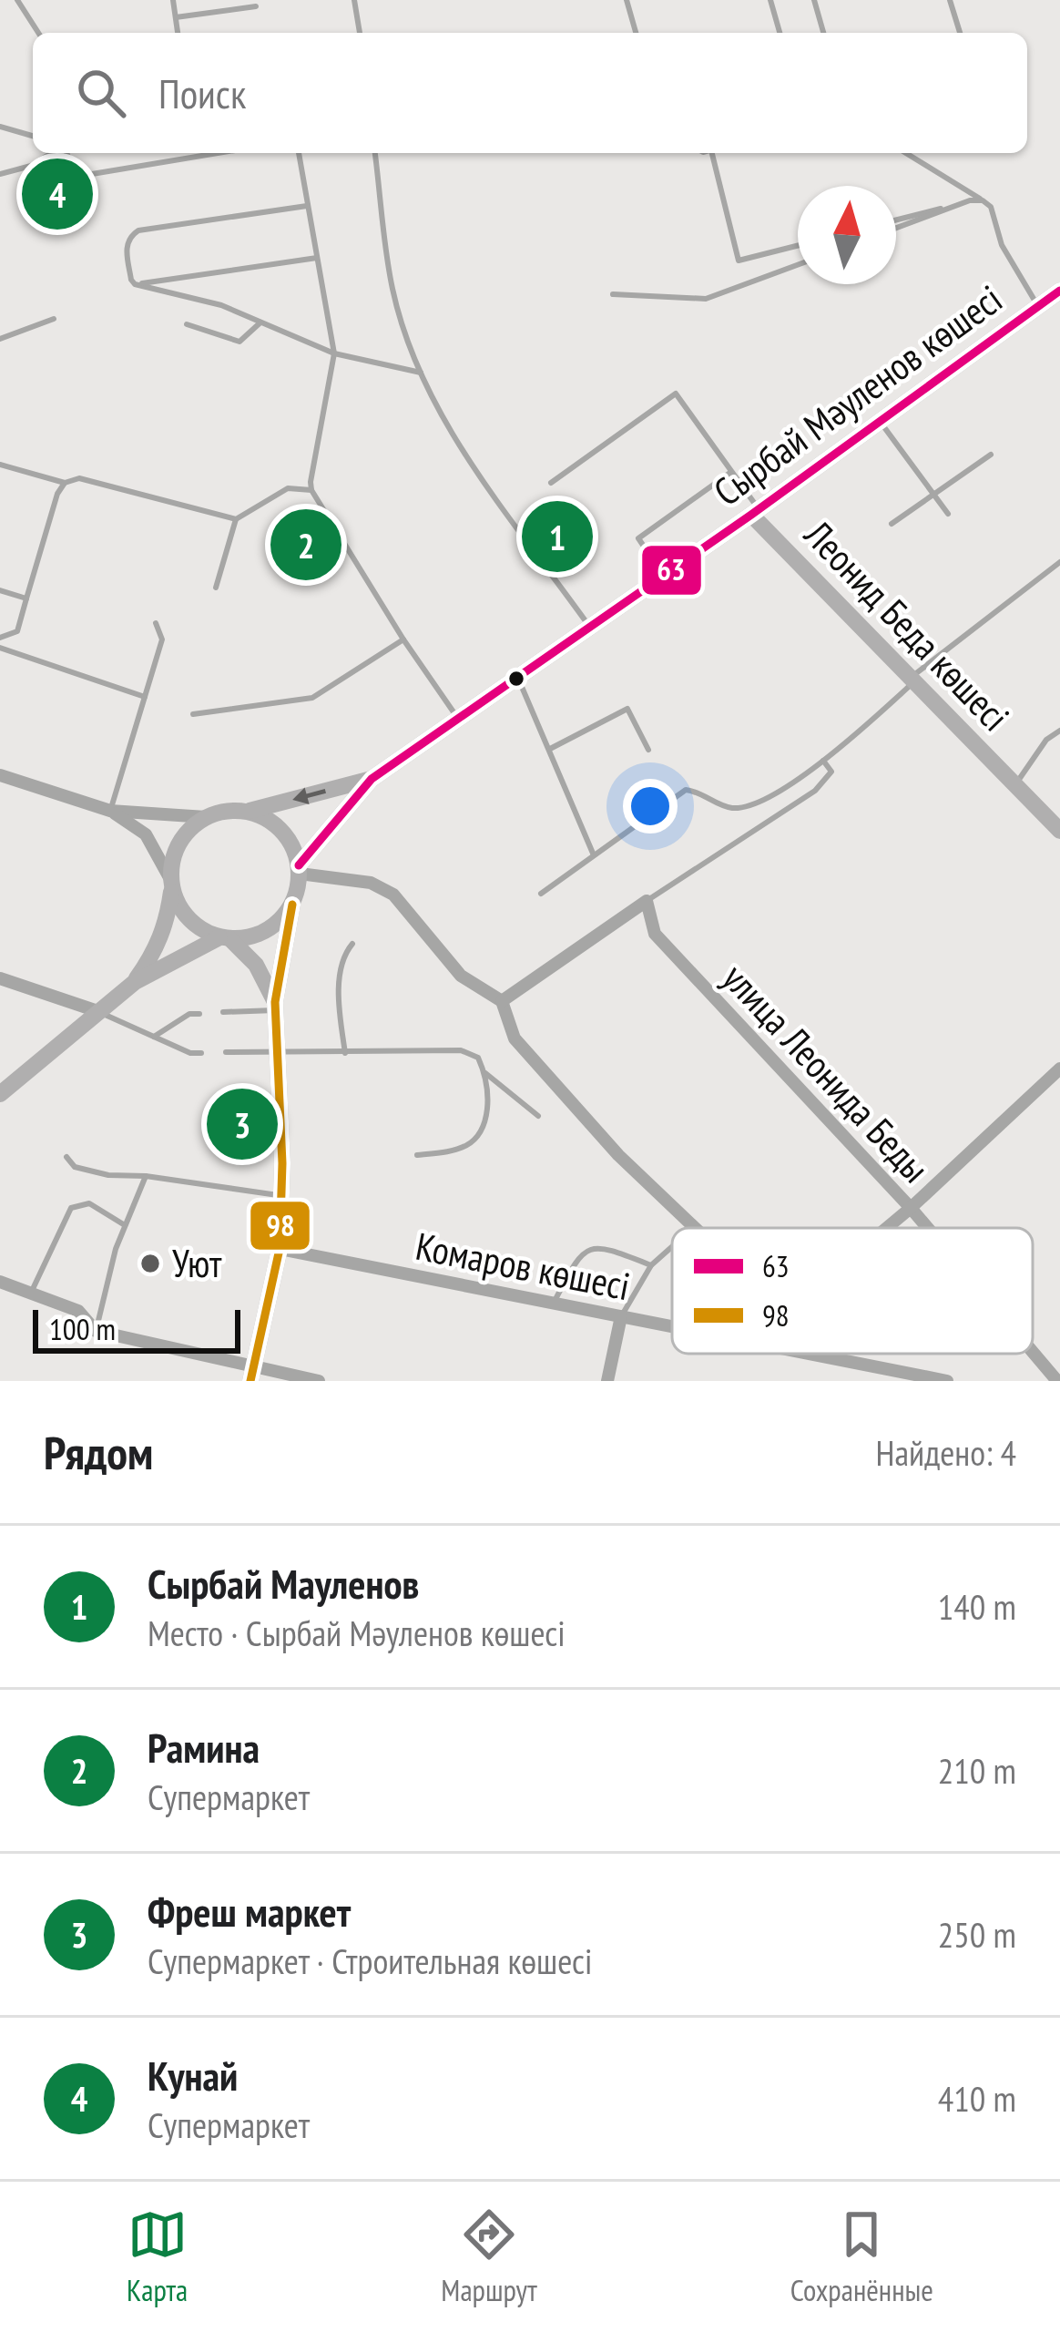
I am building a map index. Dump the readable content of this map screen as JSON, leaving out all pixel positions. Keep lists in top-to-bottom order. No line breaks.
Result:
{"streets":{"main road":["Сырбай Мәуленов көшесі","Леонид Беда көшесі"],"street":["улица Леонида Беды","Комаров көшесі"]},"crossings":[["Сырбай Мәуленов көшесі","Леонид Беда көшесі"]],"places":["Уют"],"lines":["transit line 63","transit line 98"],"legend":["63","98"],"scale_bar":"100 m","north":"top","page":{"search":"Поиск","pins":["4","1","2","3"],"scale":"100 m","heading":["Рядом","Найдено: 4"],"list":[{"mark":"1","name":"Сырбай Мауленов","note":"Место · Сырбай Мәуленов көшесі","value":"140 m"},{"mark":"2","name":"Рамина","note":"Супермаркет","value":"210 m"},{"mark":"3","name":"Фреш маркет","note":"Супермаркет · Строительная көшесі","value":"250 m"},{"mark":"4","name":"Кунай","note":"Супермаркет","value":"410 m"}],"nav":["Карта","Маршрут","Сохранённые"]}}
